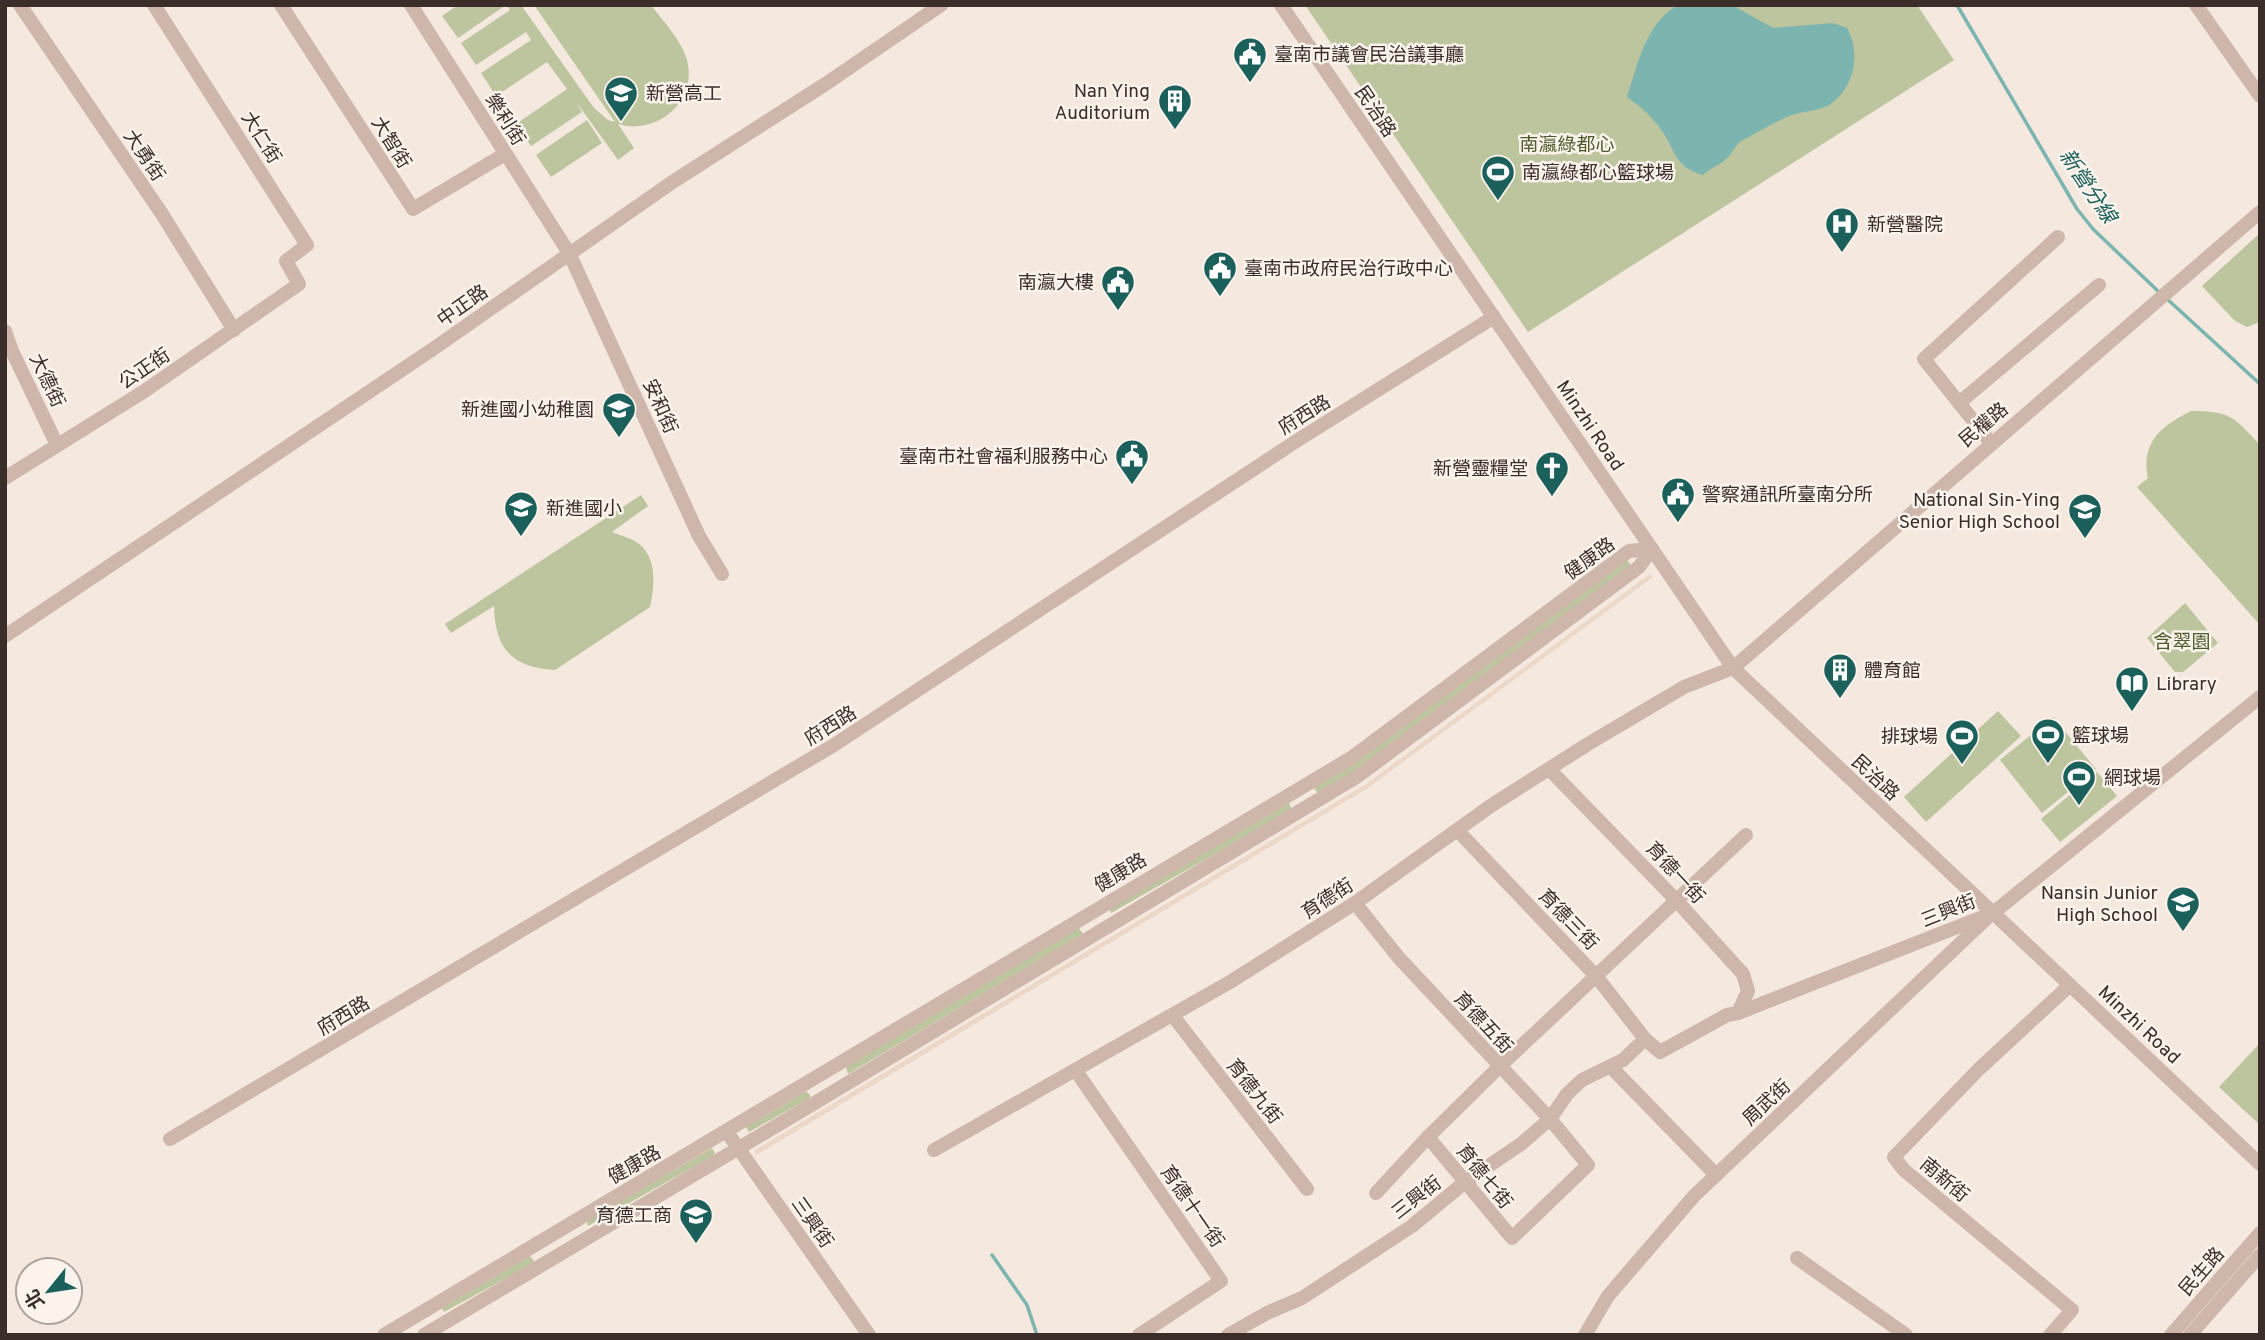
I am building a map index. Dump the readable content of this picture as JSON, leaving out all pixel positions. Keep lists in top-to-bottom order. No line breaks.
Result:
{"streets":{"street":["民治路","樂利街","大仁街","大智街","大勇街","中正路","公正街","大德街","安和街","府西路","民權路","Minzhi Road","健康路","育德一街","育德街","三興街","育德三街","育德五街","育德九街","周武街","育德七街","南新街","育德十一街","民生路"]},"crossings":[["民治路","民權路"],["民治路","Minzhi Road"],["民治路","育德街"],["民治路","三興街"],["民治路","周武街"],["樂利街","大智街"],["樂利街","中正路"],["樂利街","安和街"],["大仁街","公正街"],["大勇街","公正街"],["中正路","安和街"],["公正街","大德街"],["府西路","Minzhi Road"],["民權路","Minzhi Road"],["民權路","育德街"],["Minzhi Road","健康路"],["Minzhi Road","育德街"],["Minzhi Road","三興街"],["Minzhi Road","周武街"],["Minzhi Road","南新街"],["健康路","三興街"],["育德一街","育德街"],["育德一街","三興街"],["育德街","育德三街"],["育德街","育德五街"],["育德街","育德九街"],["育德街","育德十一街"],["三興街","育德三街"],["三興街","育德五街"],["三興街","周武街"],["三興街","育德七街"],["育德五街","育德七街"]],"water":["新營分線"],"parks":["南瀛綠都心","含翠園"],"places":{"public building":["臺南市議會民治議事廳","臺南市政府民治行政中心","南瀛大樓","臺南市社會福利服務中心","警察通訊所臺南分所"],"school or university":["新營高工","新進國小幼稚園","新進國小","National Sin-Ying Senior High School","Nansin Junior High School","育德工商"],"building":["Nan Ying Auditorium","體育館"],"sports":["南瀛綠都心籃球場","籃球場","排球場","網球場"],"hospital":["新營醫院"],"church":["新營靈糧堂"],"library":["Library"]},"north":"bottom left"}
